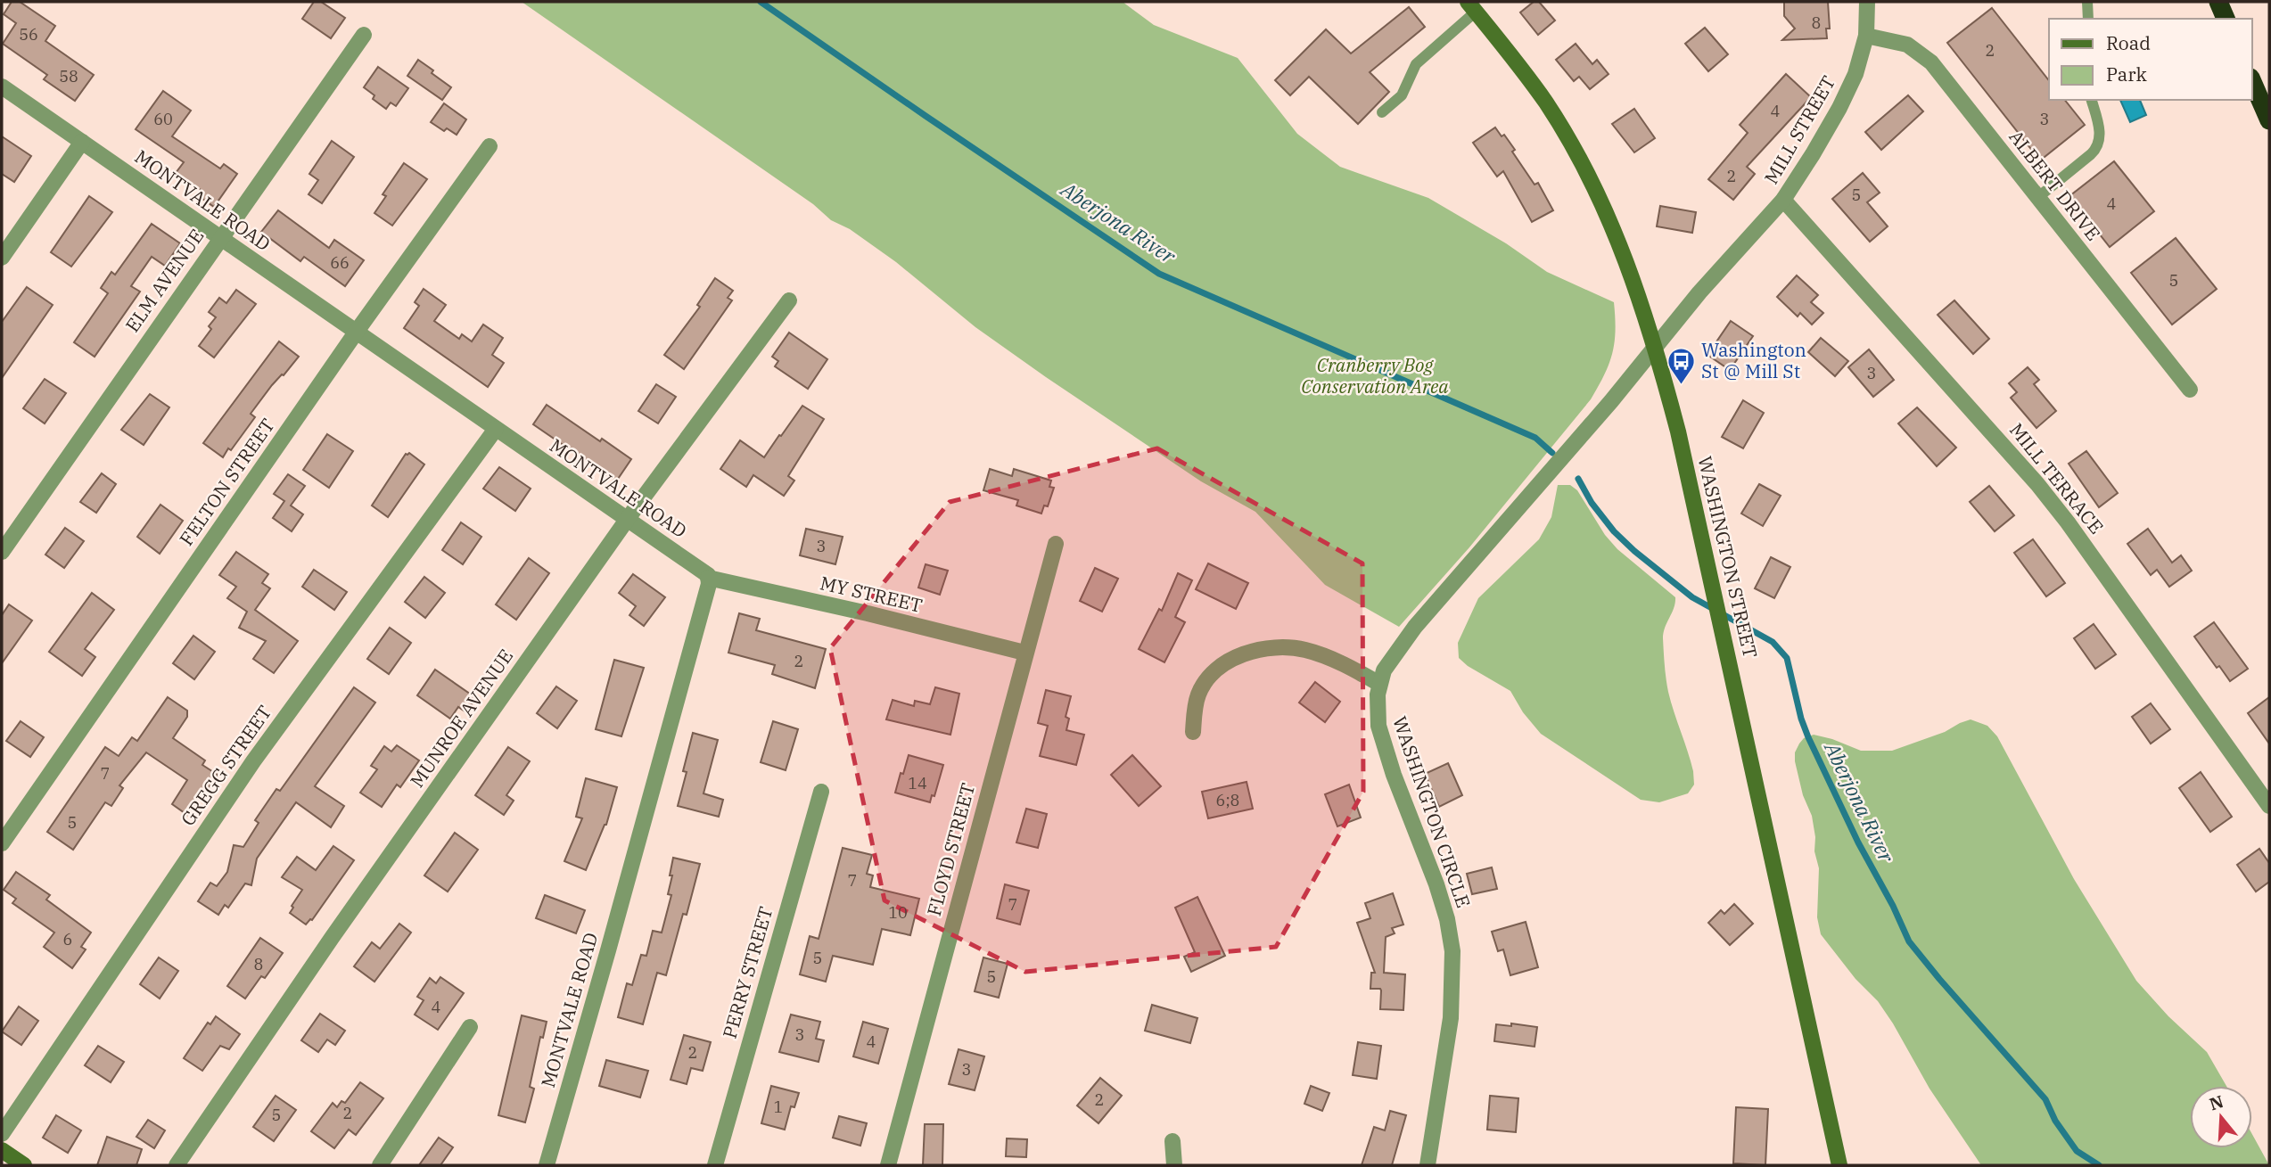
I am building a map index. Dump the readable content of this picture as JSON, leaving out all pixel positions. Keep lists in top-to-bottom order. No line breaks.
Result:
{"streets":{"main road":["WASHINGTON STREET"],"street":["MILL STREET","ALBERT DRIVE","MONTVALE ROAD","ELM AVENUE","MILL TERRACE","FELTON STREET","MY STREET","MUNROE AVENUE","GREGG STREET","WASHINGTON CIRCLE","FLOYD STREET","PERRY STREET"]},"crossings":[["MILL STREET","ALBERT DRIVE"],["MILL STREET","MILL TERRACE"],["MILL STREET","WASHINGTON STREET"],["MILL STREET","WASHINGTON CIRCLE"],["MONTVALE ROAD","ELM AVENUE"],["MONTVALE ROAD","FELTON STREET"],["MONTVALE ROAD","MY STREET"],["MONTVALE ROAD","MUNROE AVENUE"],["MONTVALE ROAD","GREGG STREET"],["WASHINGTON STREET","WASHINGTON CIRCLE"],["MY STREET","FLOYD STREET"]],"water":["Aberjona River"],"parks":["Cranberry Bog Conservation Area"],"places":{"bus stop":["Washington St @ Mill St"]},"house_numbers":["8","56","2","58","4","60","3","2","5","4","66","5","3","3","2","7","14","6;8","5","7","7","10","6","5","8","5","4","3","4","2","3","2","1","2","5"],"legend":["Road","Park"],"north":"top"}
